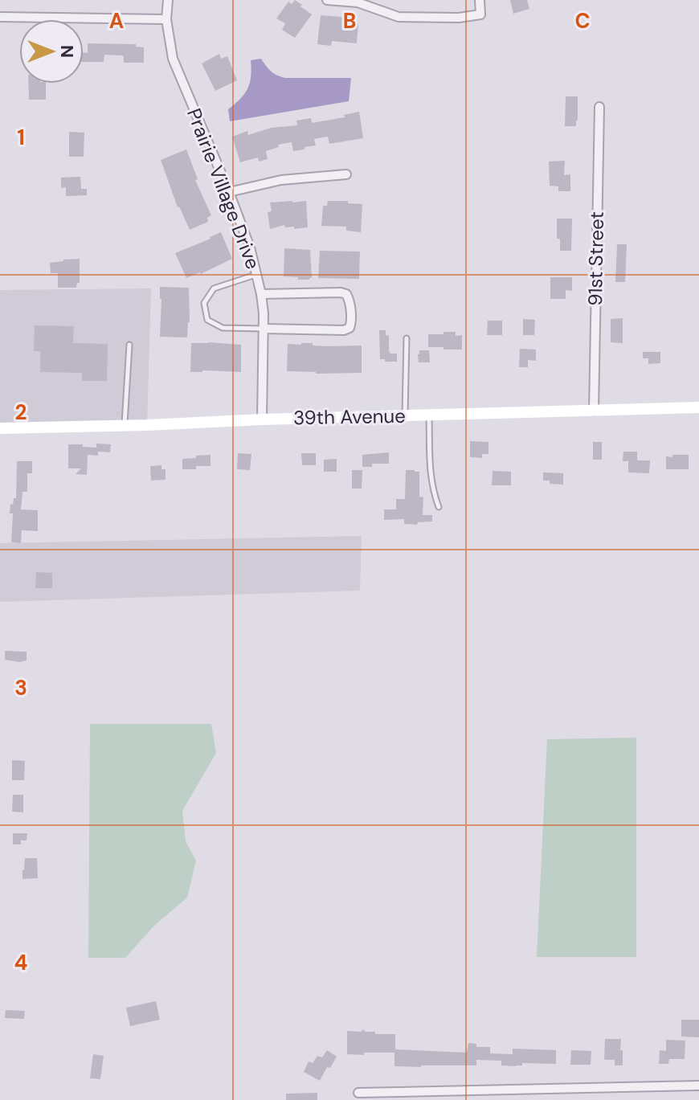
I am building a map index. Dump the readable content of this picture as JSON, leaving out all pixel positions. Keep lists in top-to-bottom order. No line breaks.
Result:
{"streets":{"main road":["39th Avenue"],"street":["Prairie Village Drive","91st Street"]},"crossings":[["Prairie Village Drive","39th Avenue"],["91st Street","39th Avenue"]],"north":"right","grid":{"columns":["A","B","C"],"rows":["1","2","3","4"]}}
